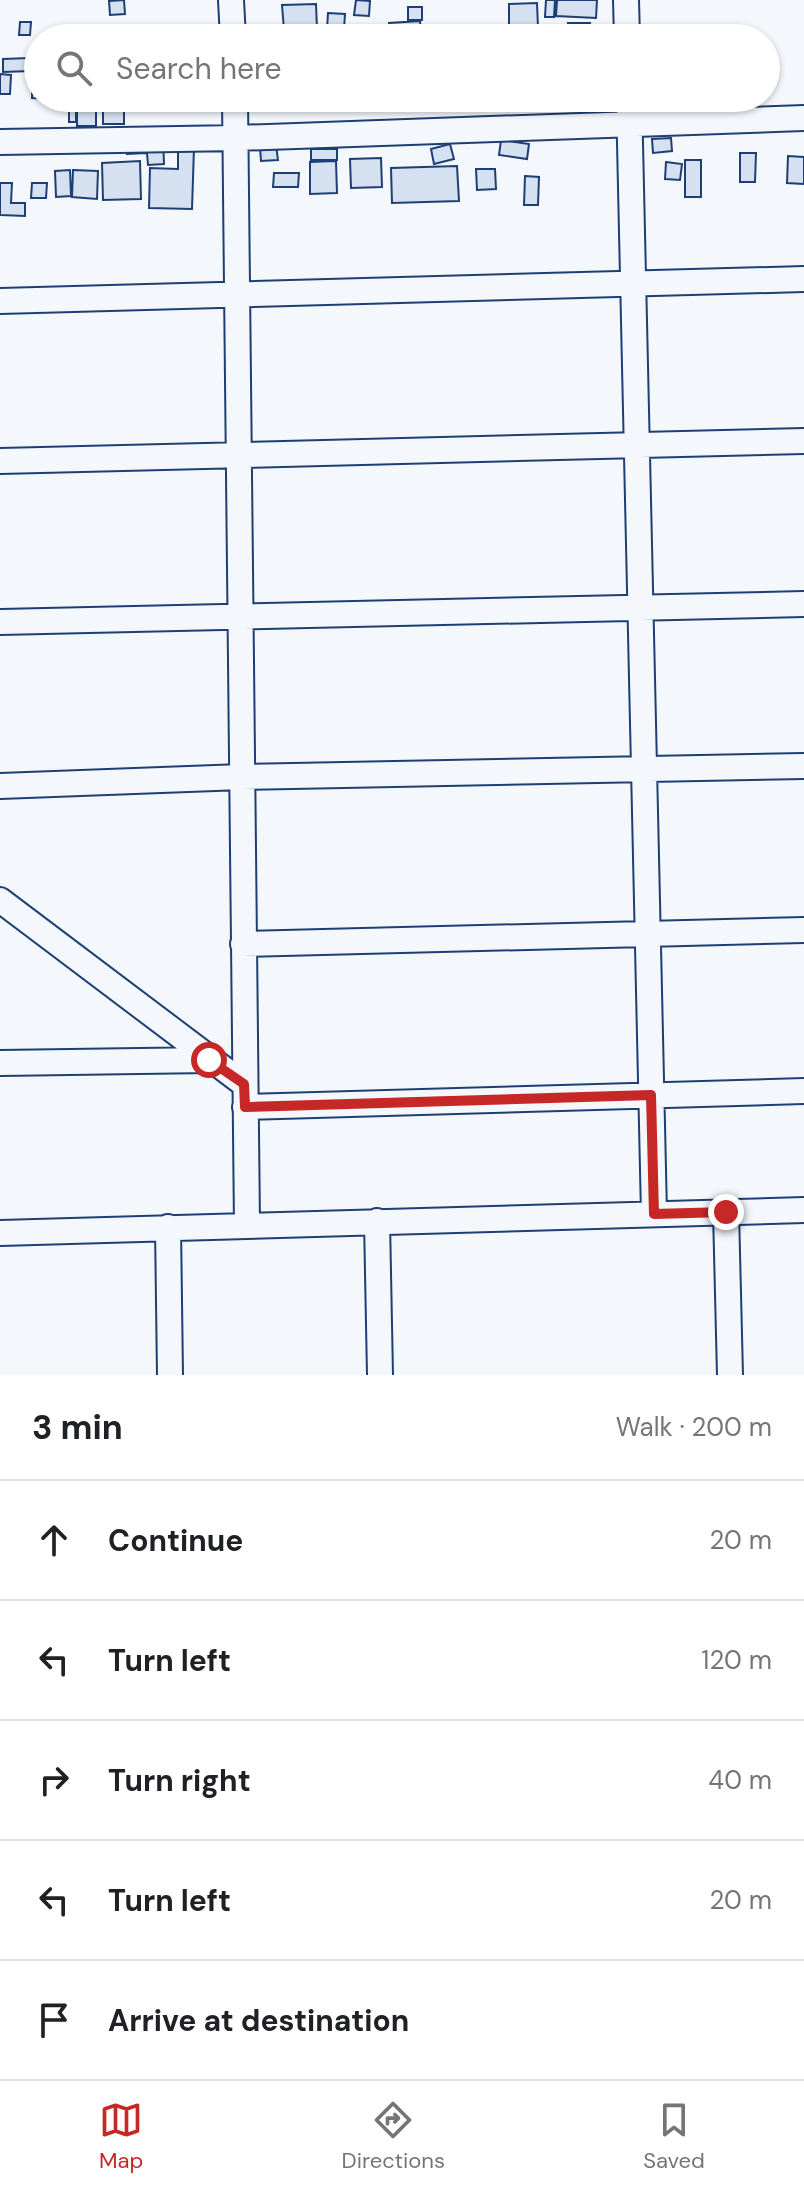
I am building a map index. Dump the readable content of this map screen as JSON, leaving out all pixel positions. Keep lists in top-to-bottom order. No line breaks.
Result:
{"page":{"search":"Search here","heading":["3 min","Walk · 200 m"],"list":[["Continue","20 m"],["Turn left","120 m"],["Turn right","40 m"],["Turn left","20 m"],"Arrive at destination"],"nav":["Map","Directions","Saved"]}}
